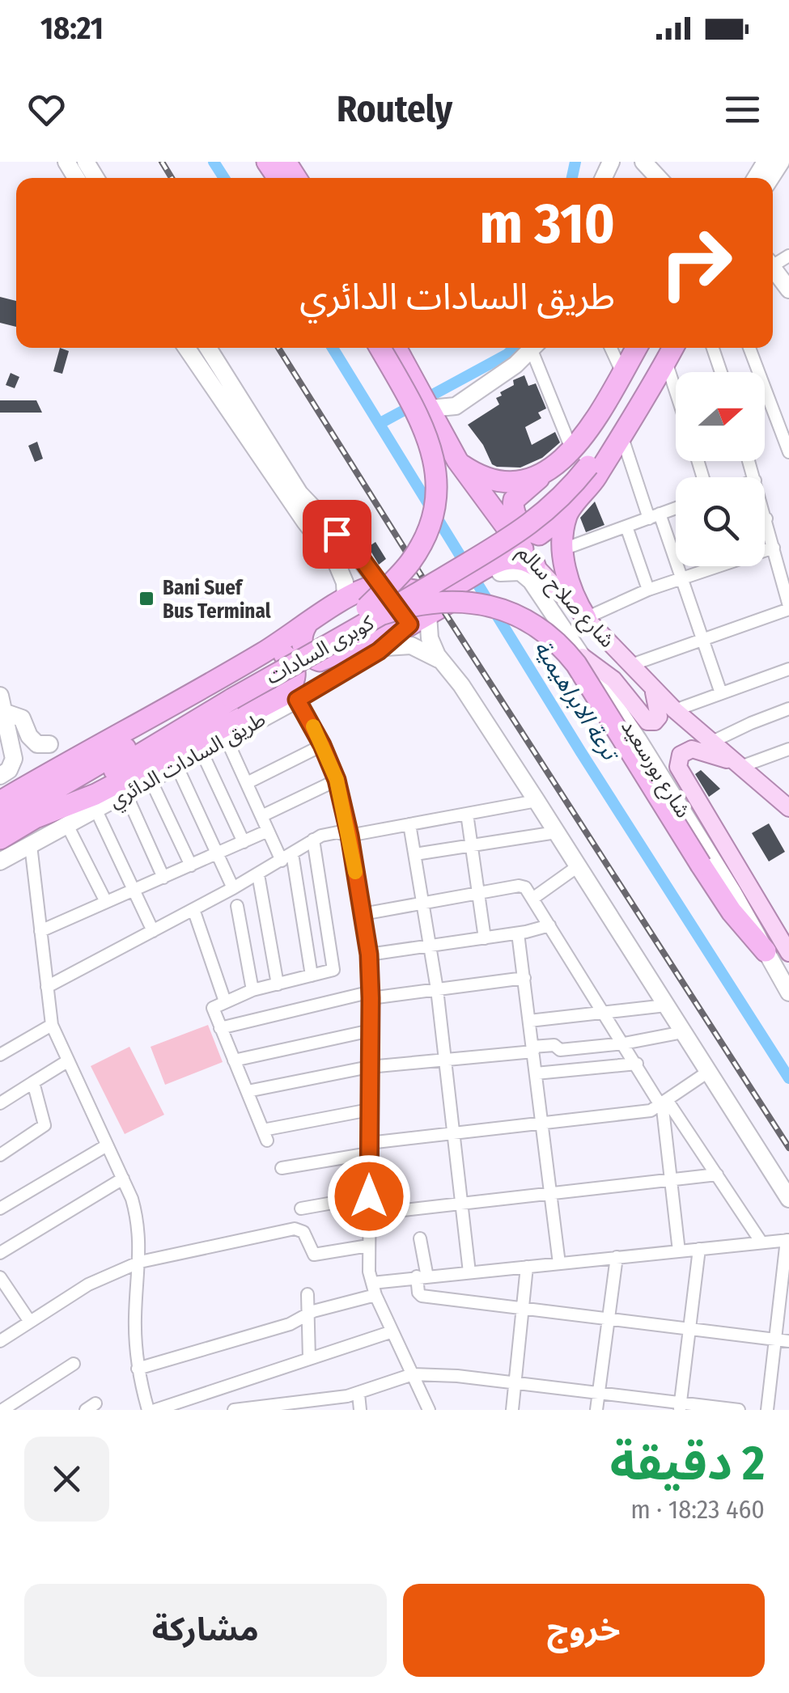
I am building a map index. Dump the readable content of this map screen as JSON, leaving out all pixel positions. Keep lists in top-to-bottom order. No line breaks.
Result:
{"streets":{"highway":["شارع صلاح سالم","كوبرى السادات"],"street":["طريق السادات الدائري","شارع بورسعيد"]},"water":["ترعة الابراهيمية"],"places":{"transit":["Bani Suef Bus Terminal"]},"north":"right","page":{"status":"18:21","header":"Routely","turn":["310 m","طريق السادات الدائري"],"heading":["2 دقيقة","460 m · 18:23"],"buttons":["خروج","مشاركة"]}}
